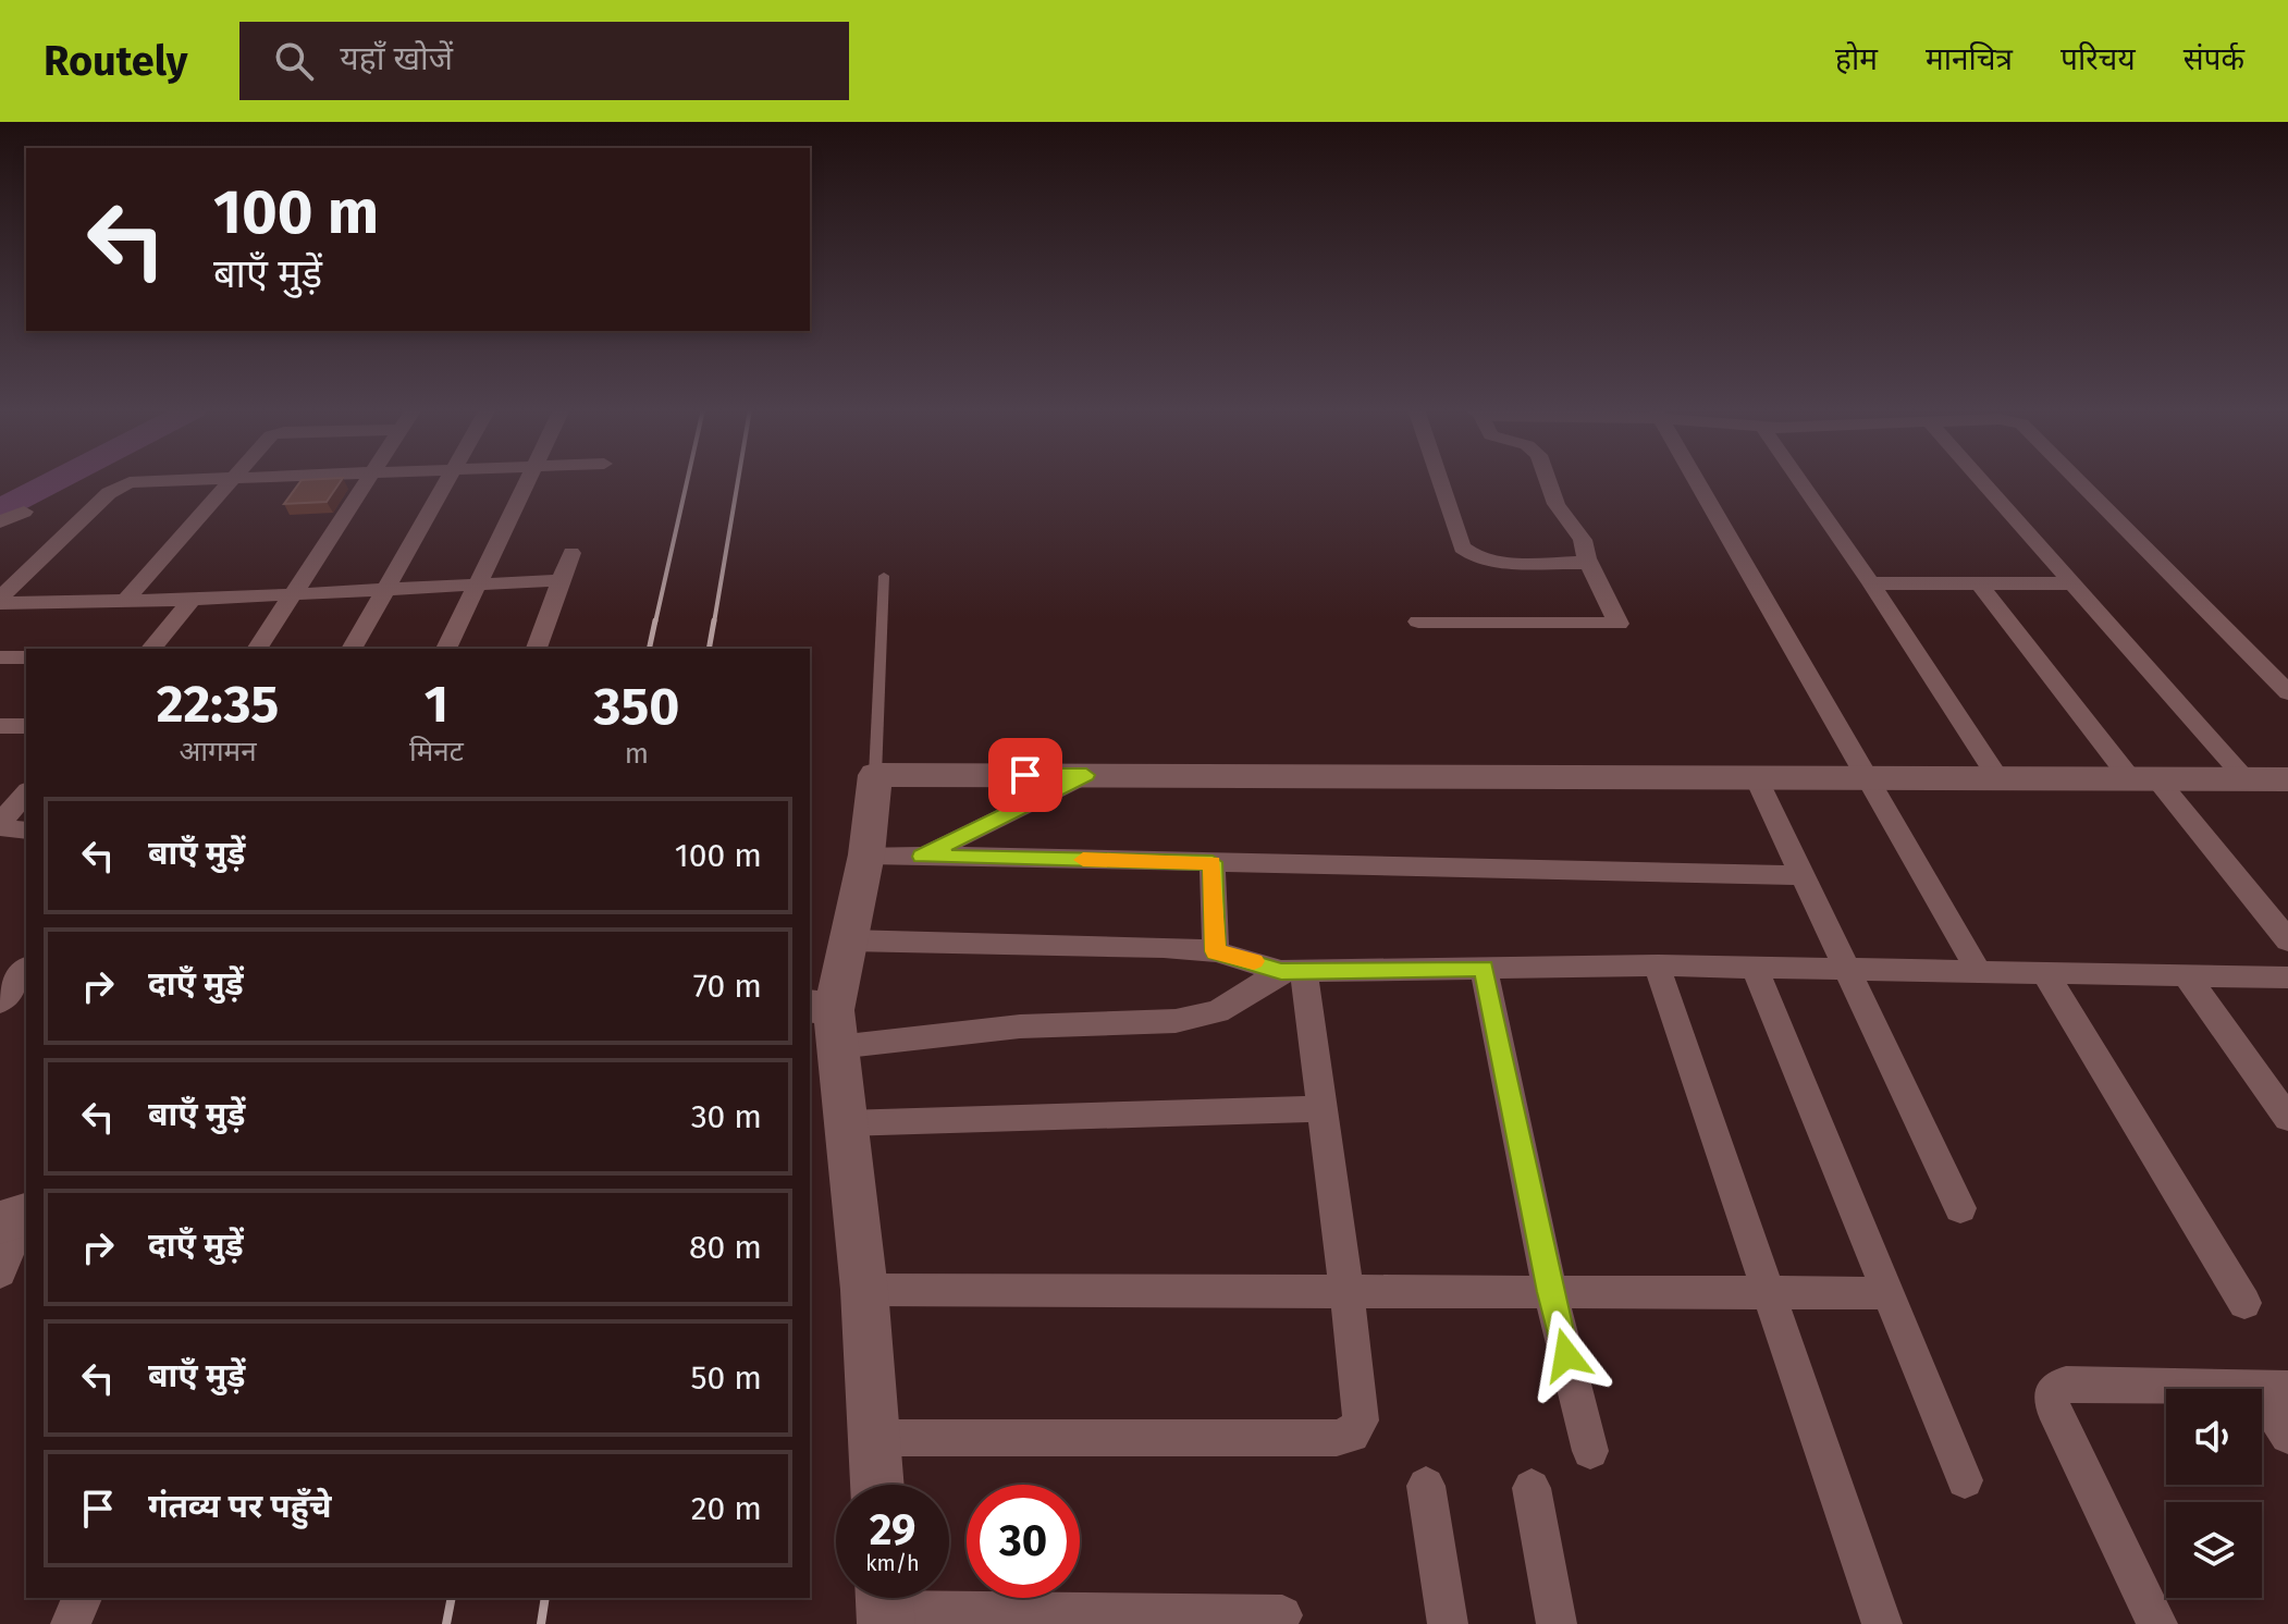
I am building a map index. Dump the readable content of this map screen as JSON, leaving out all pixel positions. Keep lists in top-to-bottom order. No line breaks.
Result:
{"page":{"header":"Routely","search":"यहाँ खोजें","nav":["होम","मानचित्र","परिचय","संपर्क"],"turn":["100 m","बाएँ मुड़ें"],"eta":["22:35","आगमन","1","मिनट","350","m"],"list":[{"name":"बाएँ मुड़ें","value":"100 m"},{"name":"दाएँ मुड़ें","value":"70 m"},{"name":"बाएँ मुड़ें","value":"30 m"},{"name":"दाएँ मुड़ें","value":"80 m"},{"name":"बाएँ मुड़ें","value":"50 m"},{"name":"गंतव्य पर पहुँचे","value":"20 m"}],"speed":"29 km/h","limit":"30"}}
